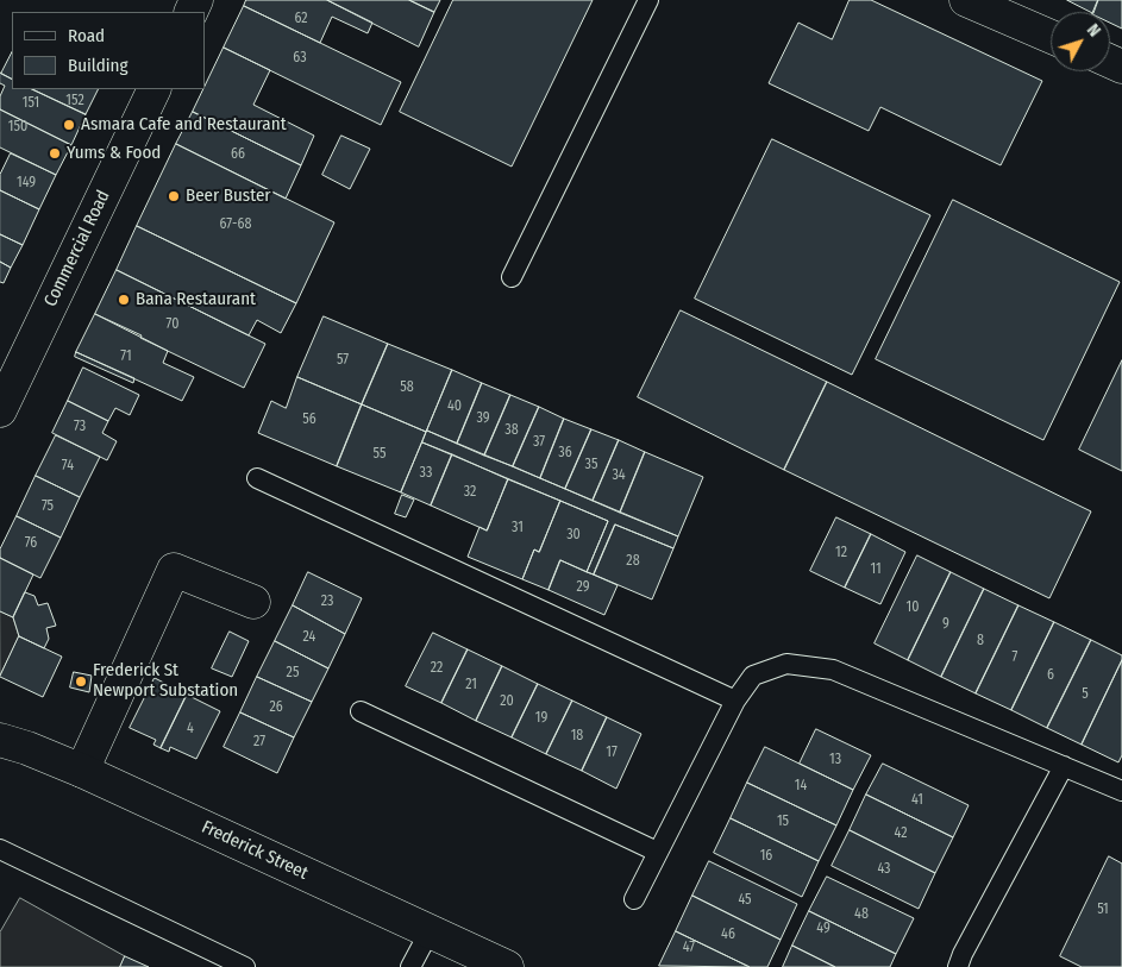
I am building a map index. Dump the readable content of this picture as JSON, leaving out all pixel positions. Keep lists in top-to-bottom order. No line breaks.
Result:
{"streets":{"street":["Commercial Road","Frederick Street"]},"places":["Asmara Cafe and Restaurant","Yums & Food","Beer Buster","Bana Restaurant","Frederick St Newport Substation"],"house_numbers":["62","63","152","151","150","66","149","67-68","70","71","57","58","40","39","56","73","38","37","36","55","35","74","33","34","32","75","31","30","76","12","28","11","29","23","10","9","24","8","7","22","25","6","21","5","20","26","19","4","18","27","17","13","14","41","15","42","16","43","45","51","48","49","46","47"],"legend":["Road","Building"],"north":"top right"}
